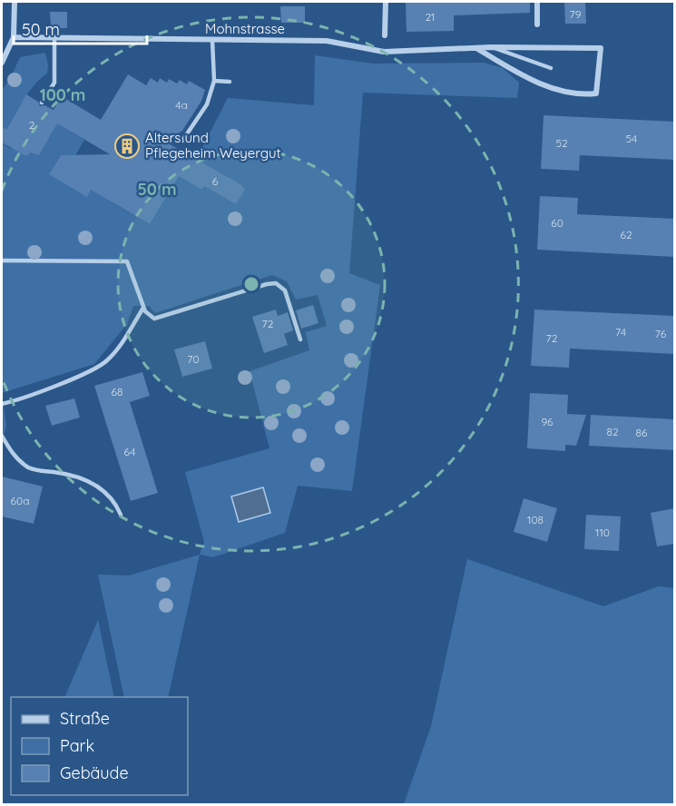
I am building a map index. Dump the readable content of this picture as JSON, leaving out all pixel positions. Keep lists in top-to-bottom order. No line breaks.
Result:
{"streets":{"street":["Mohnstrasse"]},"places":{"building":["Alters und Pflegeheim Weyergut"]},"house_numbers":["79","21","4a","2","54","52","6","60","62","72","74","76","72","70","68","96","82","86","64","60a","108","110"],"legend":["Straße","Park","Gebäude"],"scale_bar":"50 m","rings":["100 m","50 m"]}
